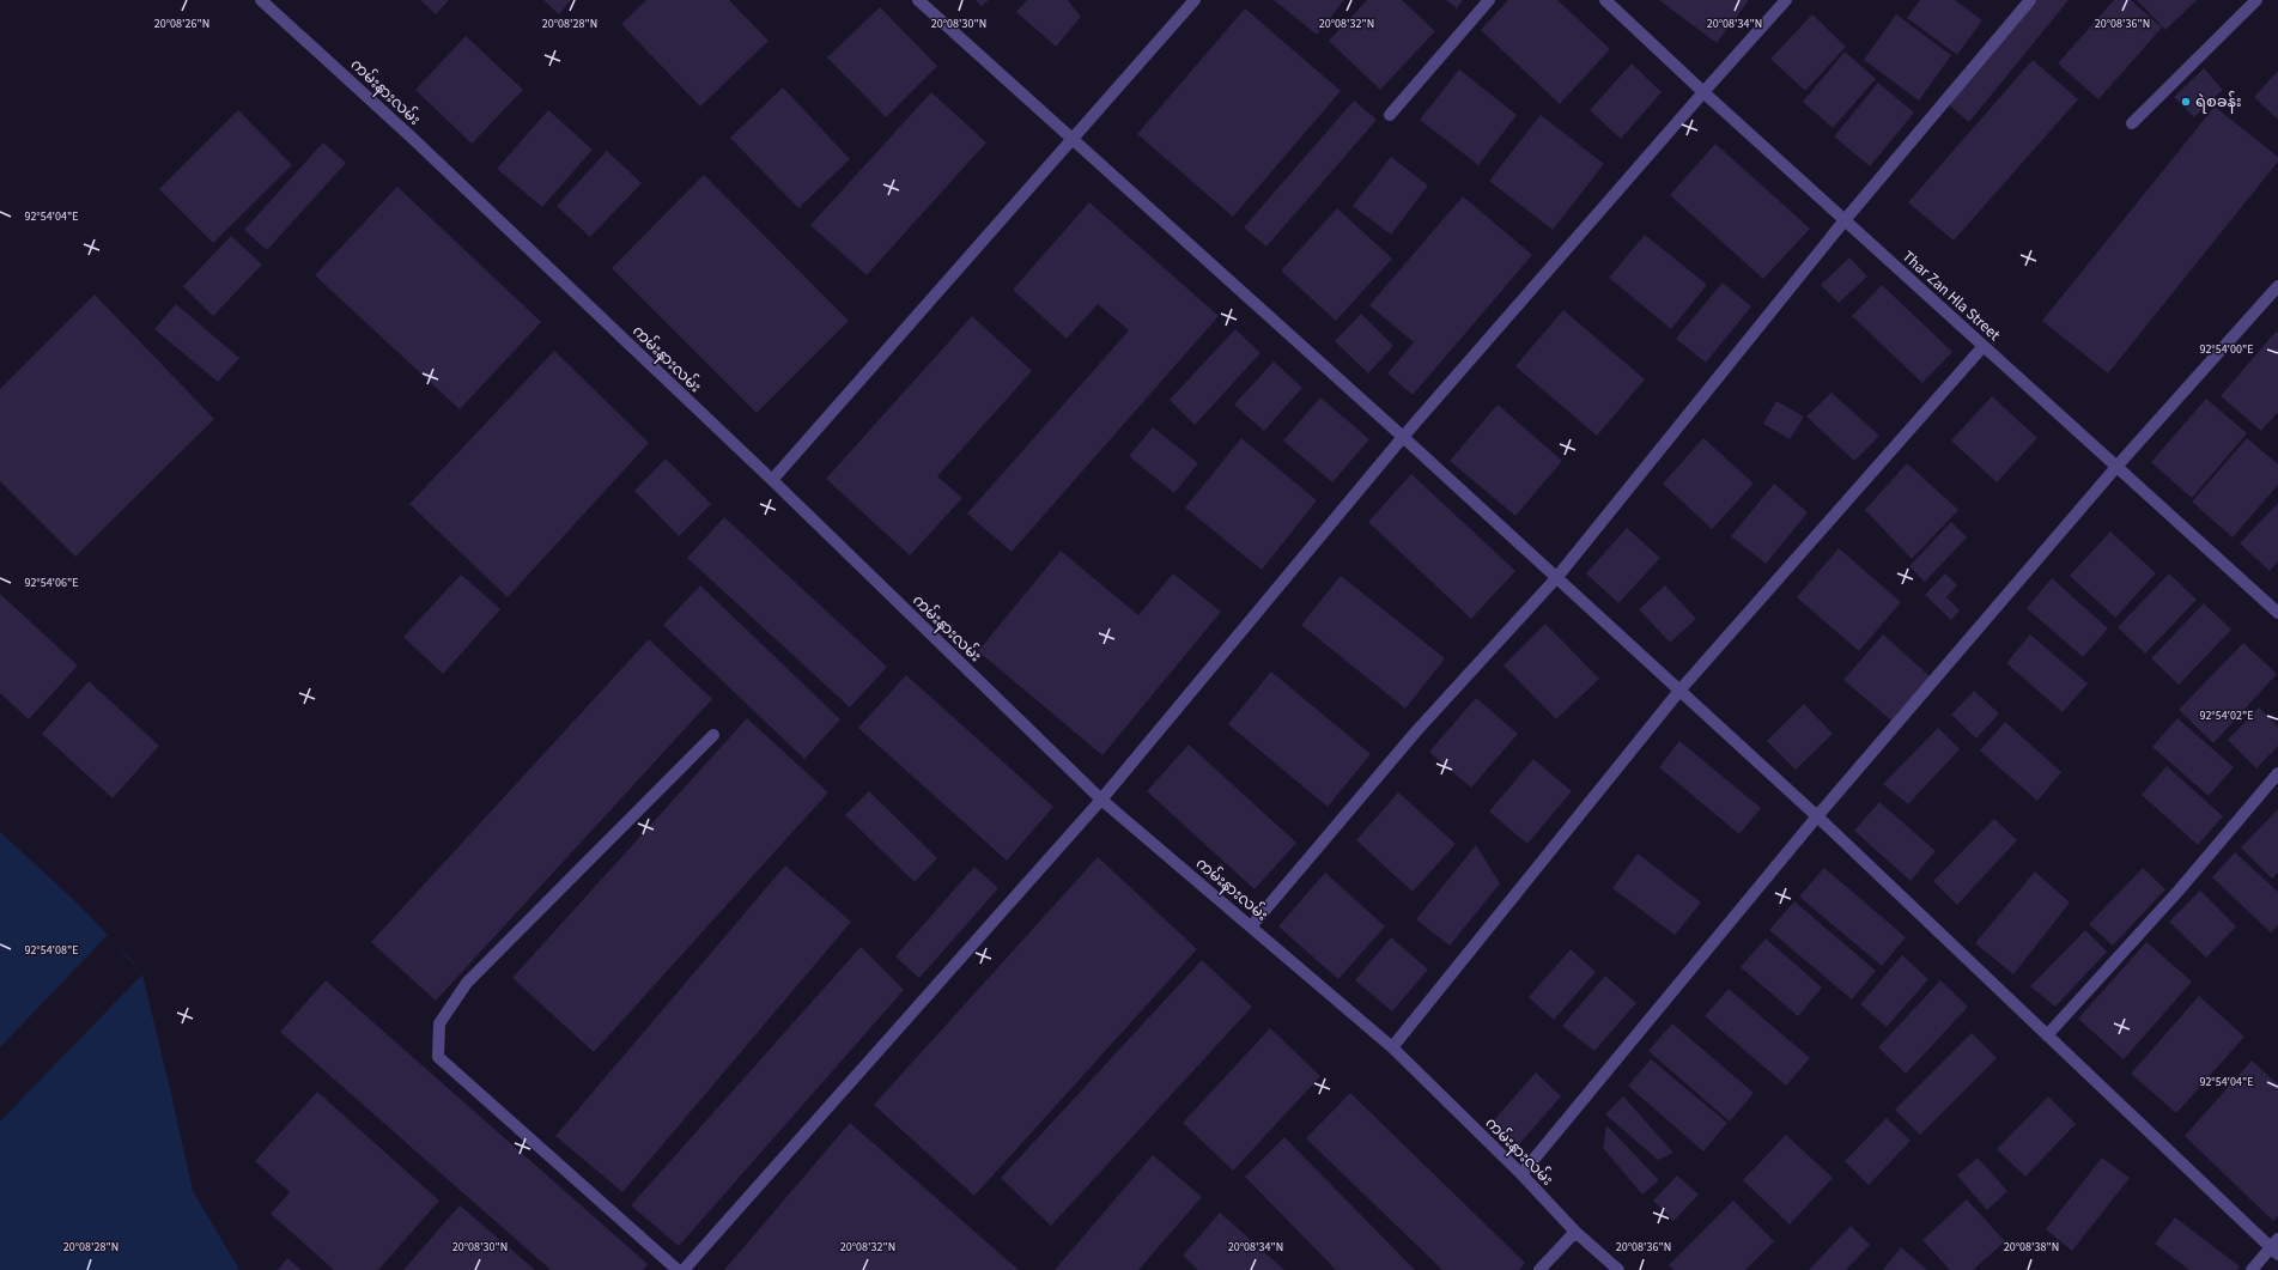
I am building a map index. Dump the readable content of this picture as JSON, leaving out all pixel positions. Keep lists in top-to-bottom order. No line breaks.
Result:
{"streets":{"street":["ကမ်းနားလမ်း","Thar Zan Hla Street"]},"places":["ရဲစခန်း"],"coordinates":["20°08'26\"N","20°08'28\"N","20°08'30\"N","20°08'32\"N","20°08'34\"N","20°08'36\"N","92°54'04\"E","92°54'00\"E","92°54'06\"E","92°54'02\"E","92°54'08\"E","20°08'38\"N"]}
